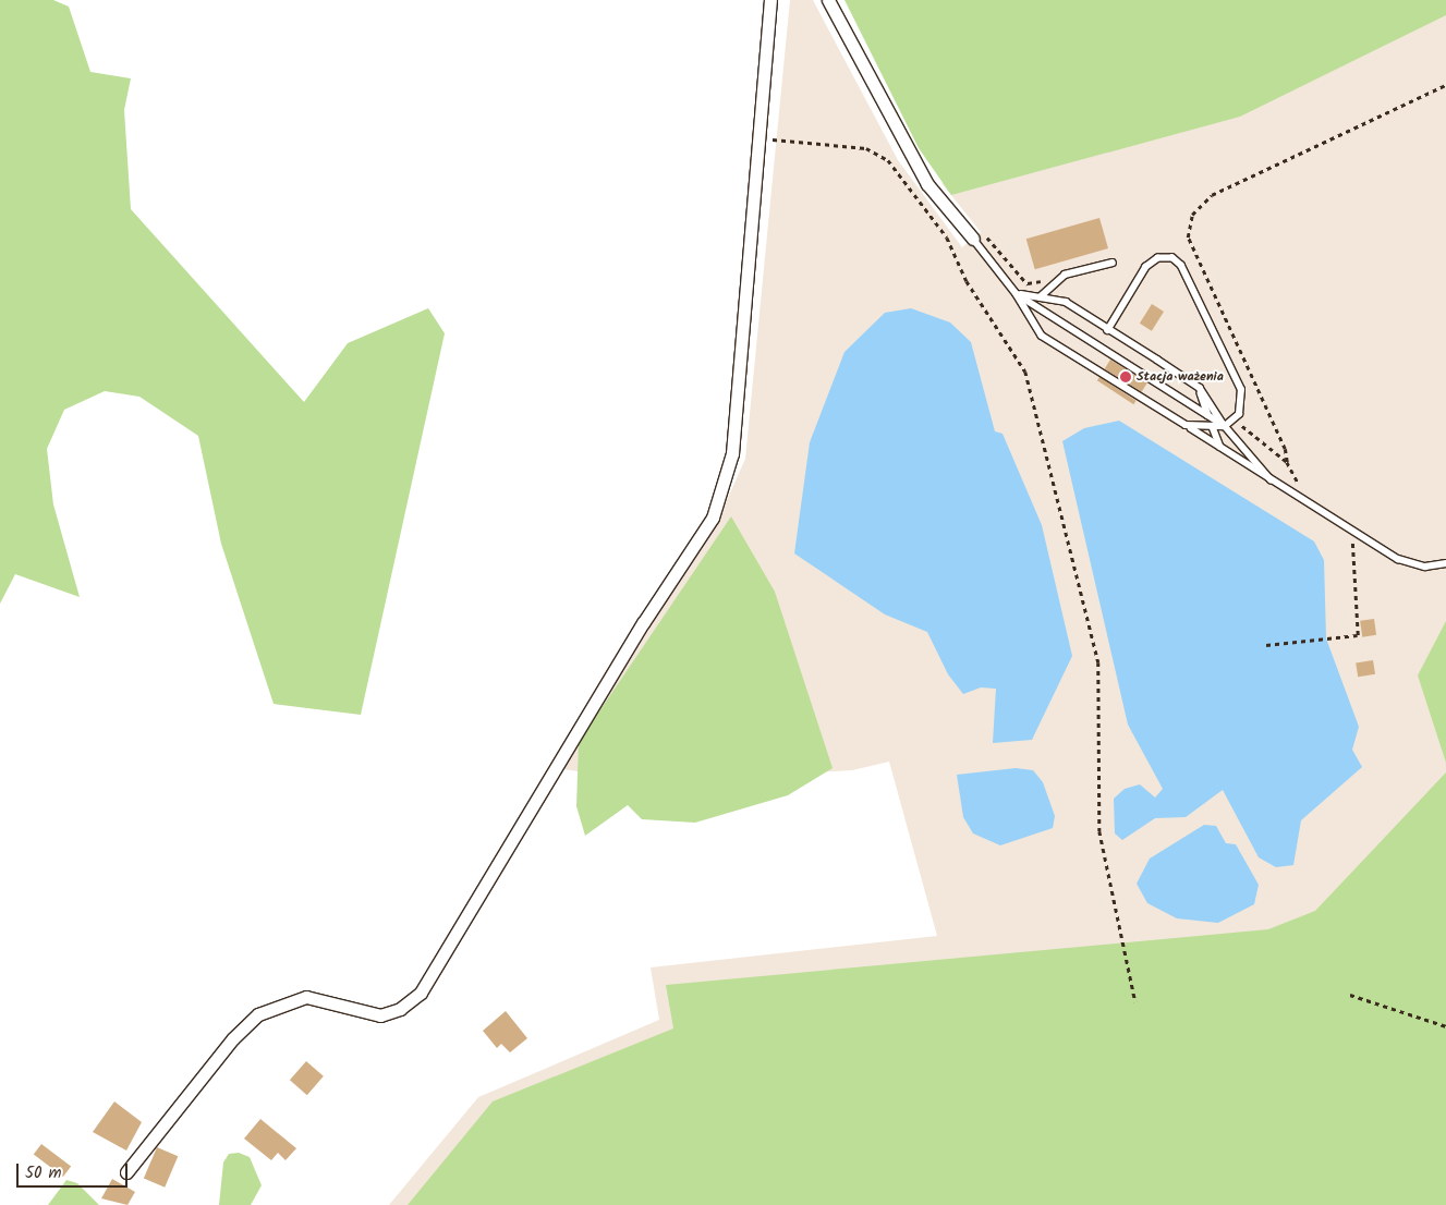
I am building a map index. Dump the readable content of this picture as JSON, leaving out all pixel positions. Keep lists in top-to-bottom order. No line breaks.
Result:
{"places":["Stacja ważenia"],"scale_bar":"50 m"}
